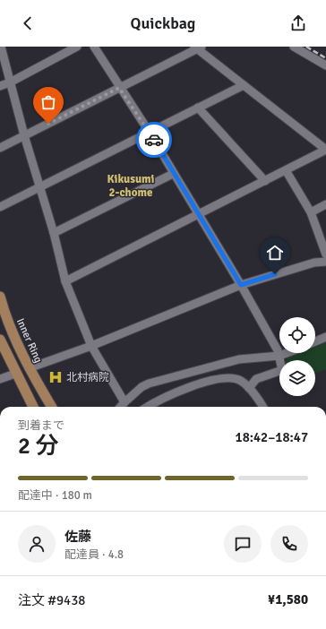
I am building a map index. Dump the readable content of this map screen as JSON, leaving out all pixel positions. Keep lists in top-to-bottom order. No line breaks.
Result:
{"streets":{"main road":["Inner Ring"]},"districts":["Kikusumi 2-chome"],"places":{"hospital":["北村病院"]},"page":{"header":"Quickbag","heading":["2 分","到着まで","18:42–18:47"],"panel":["佐藤","配達員 · 4.8","注文 #9438","¥1,580"],"bar":"配達中 · 180 m"}}
